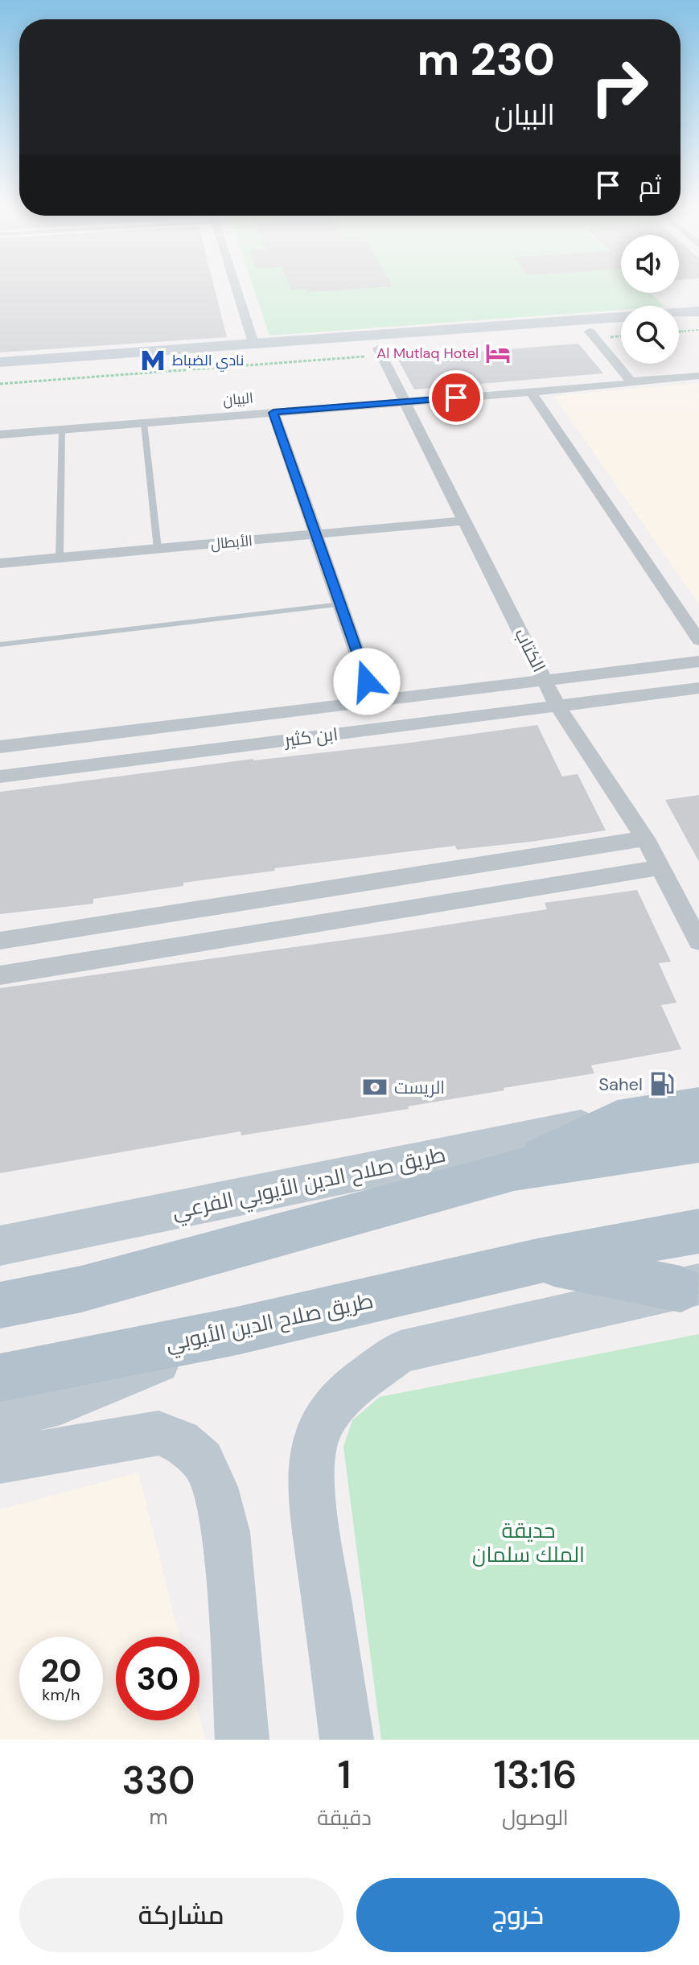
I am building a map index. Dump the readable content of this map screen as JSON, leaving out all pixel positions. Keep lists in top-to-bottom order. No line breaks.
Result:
{"streets":{"main road":["طريق صلاح الدين الأيوبي الفرعي","طريق صلاح الدين الأيوبي"],"street":["البيان","الأبطال","الكتاب","ابن كثير"]},"crossings":[["البيان","الكتاب"],["الأبطال","الكتاب"],["الكتاب","ابن كثير"]],"parks":["حديقة الملك سلمان"],"places":{"hotel":["Al Mutlaq Hotel"],"metro station":["نادي الضباط"],"fuel station":["Sahel"],"bank":["الريست"]},"page":{"turn":["230 m","البيان"],"then":"ثم","speed":"20 km/h","limit":"30","eta":["13:16","الوصول","1","دقيقة","330","m"],"buttons":["خروج","مشاركة"]}}
